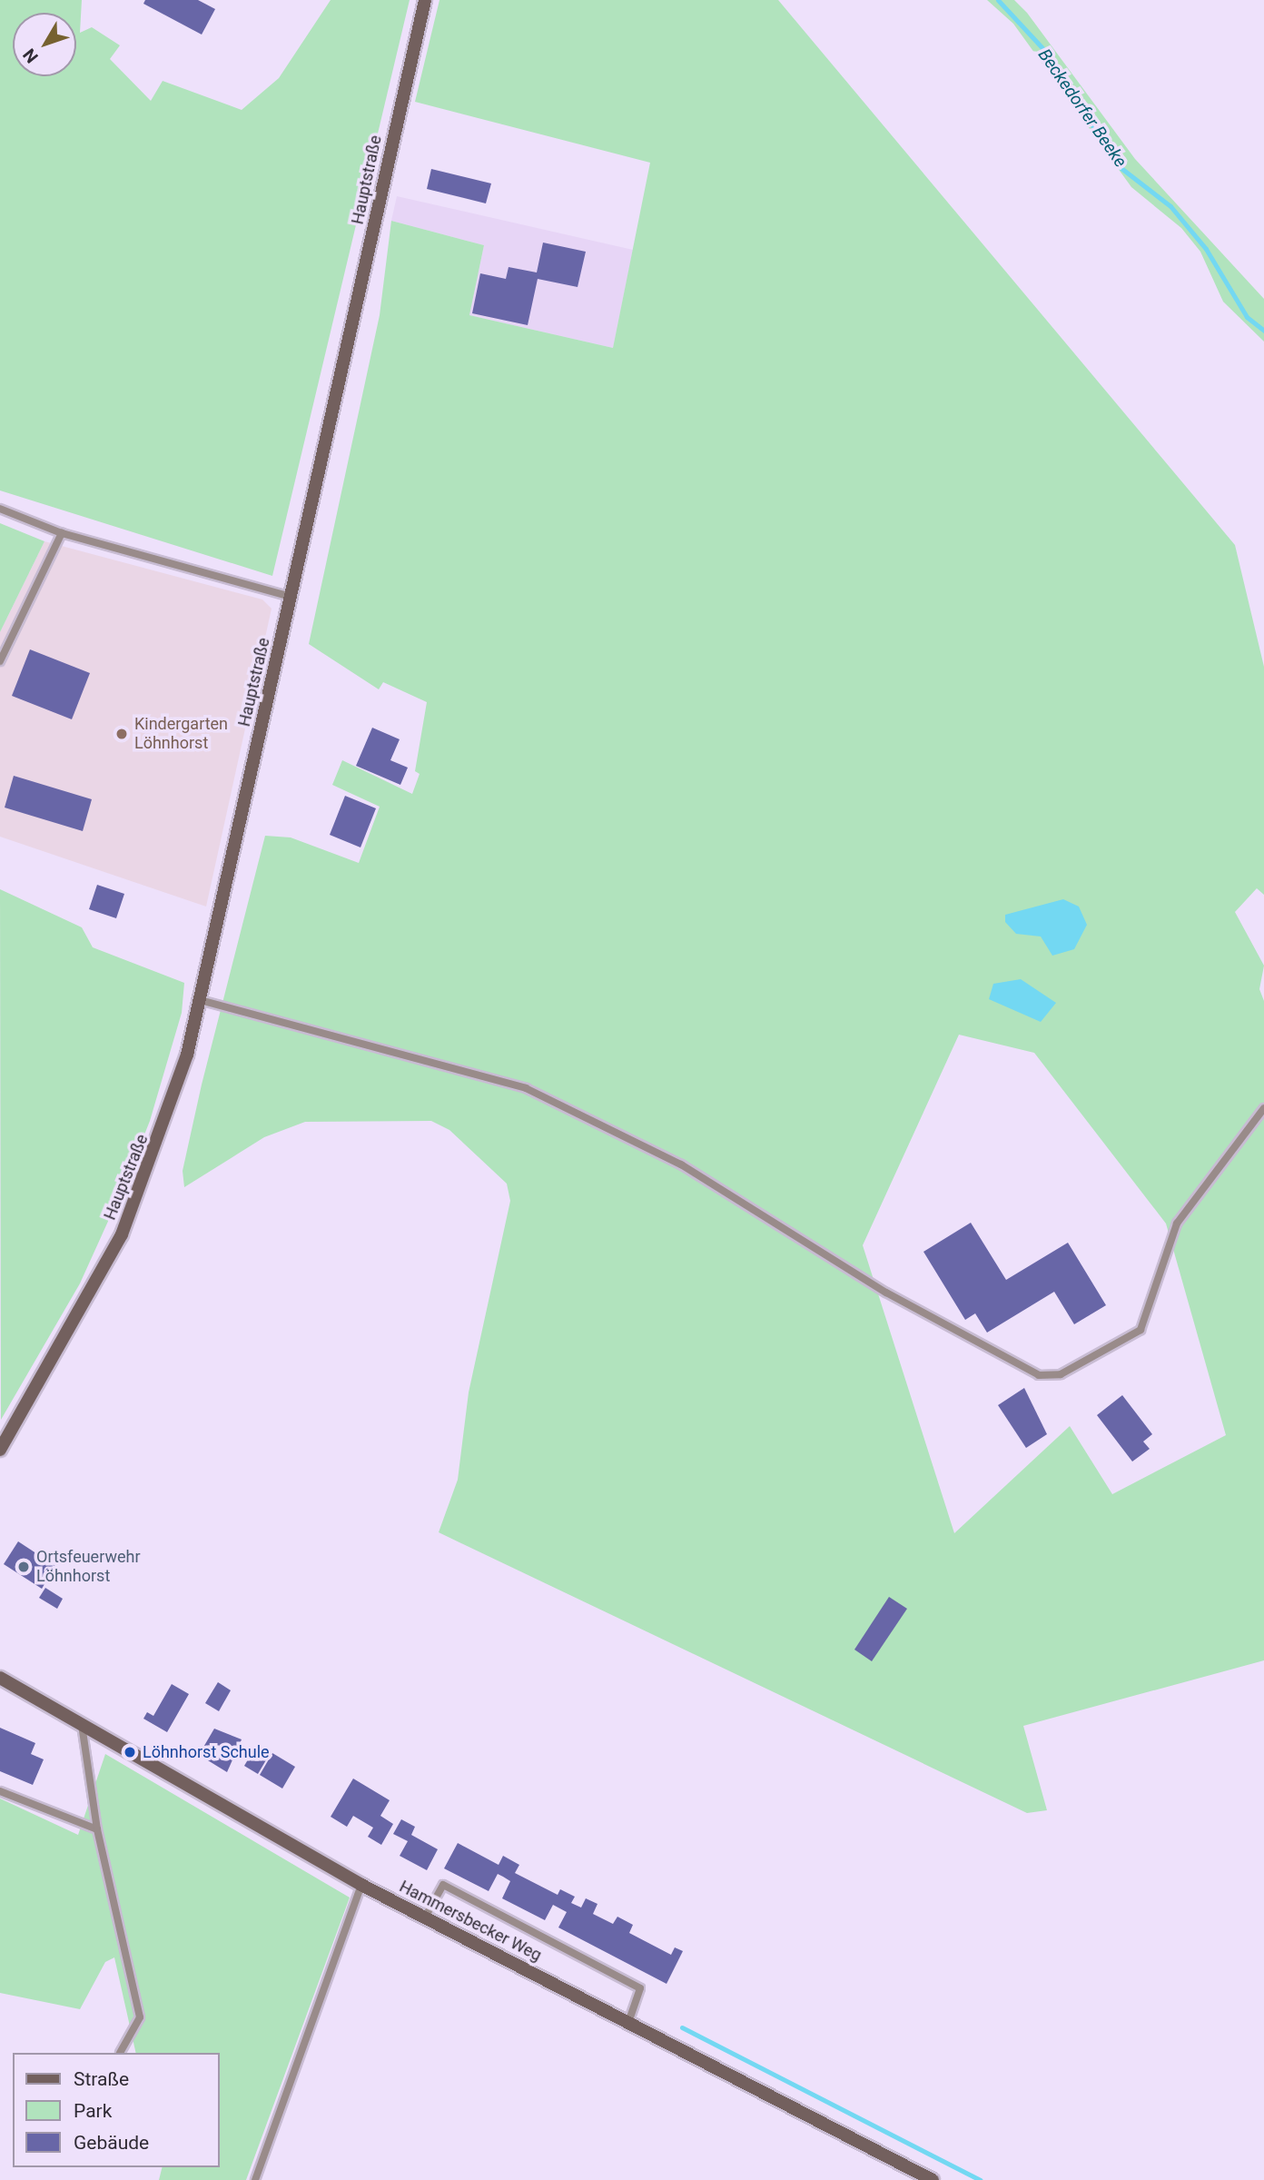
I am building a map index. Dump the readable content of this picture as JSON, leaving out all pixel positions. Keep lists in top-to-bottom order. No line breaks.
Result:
{"streets":{"street":["Hauptstraße","Hammersbecker Weg"]},"water":["Beckedorfer Beeke"],"places":["Kindergarten Löhnhorst","Ortsfeuerwehr Löhnhorst","Löhnhorst Schule"],"legend":["Straße","Park","Gebäude"],"north":"bottom left"}
